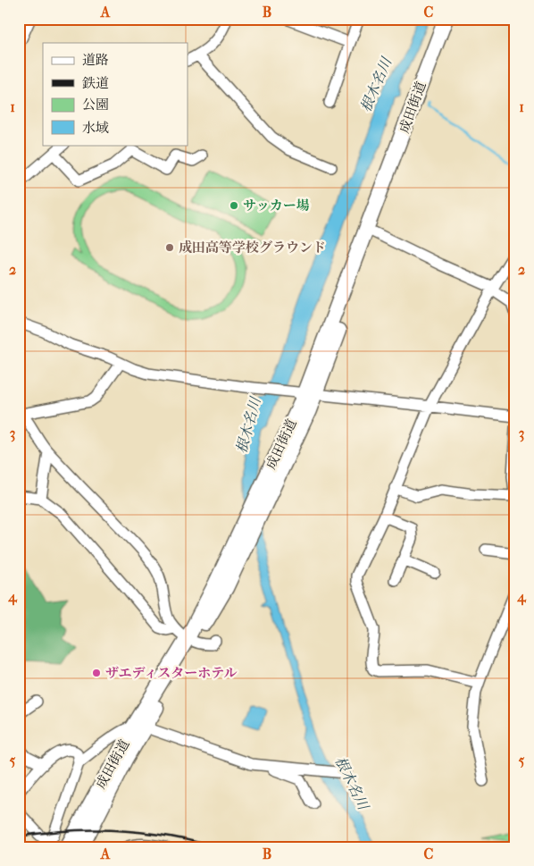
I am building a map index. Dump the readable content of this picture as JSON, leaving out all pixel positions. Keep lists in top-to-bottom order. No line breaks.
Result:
{"streets":{"highway":["成田街道"]},"water":["根木名川"],"places":["サッカー場","成田高等学校グラウンド","ザエディスターホテル"],"legend":["道路","鉄道","公園","水域"],"grid":{"columns":["A","B","C"],"rows":["1","2","3","4","5"]}}
